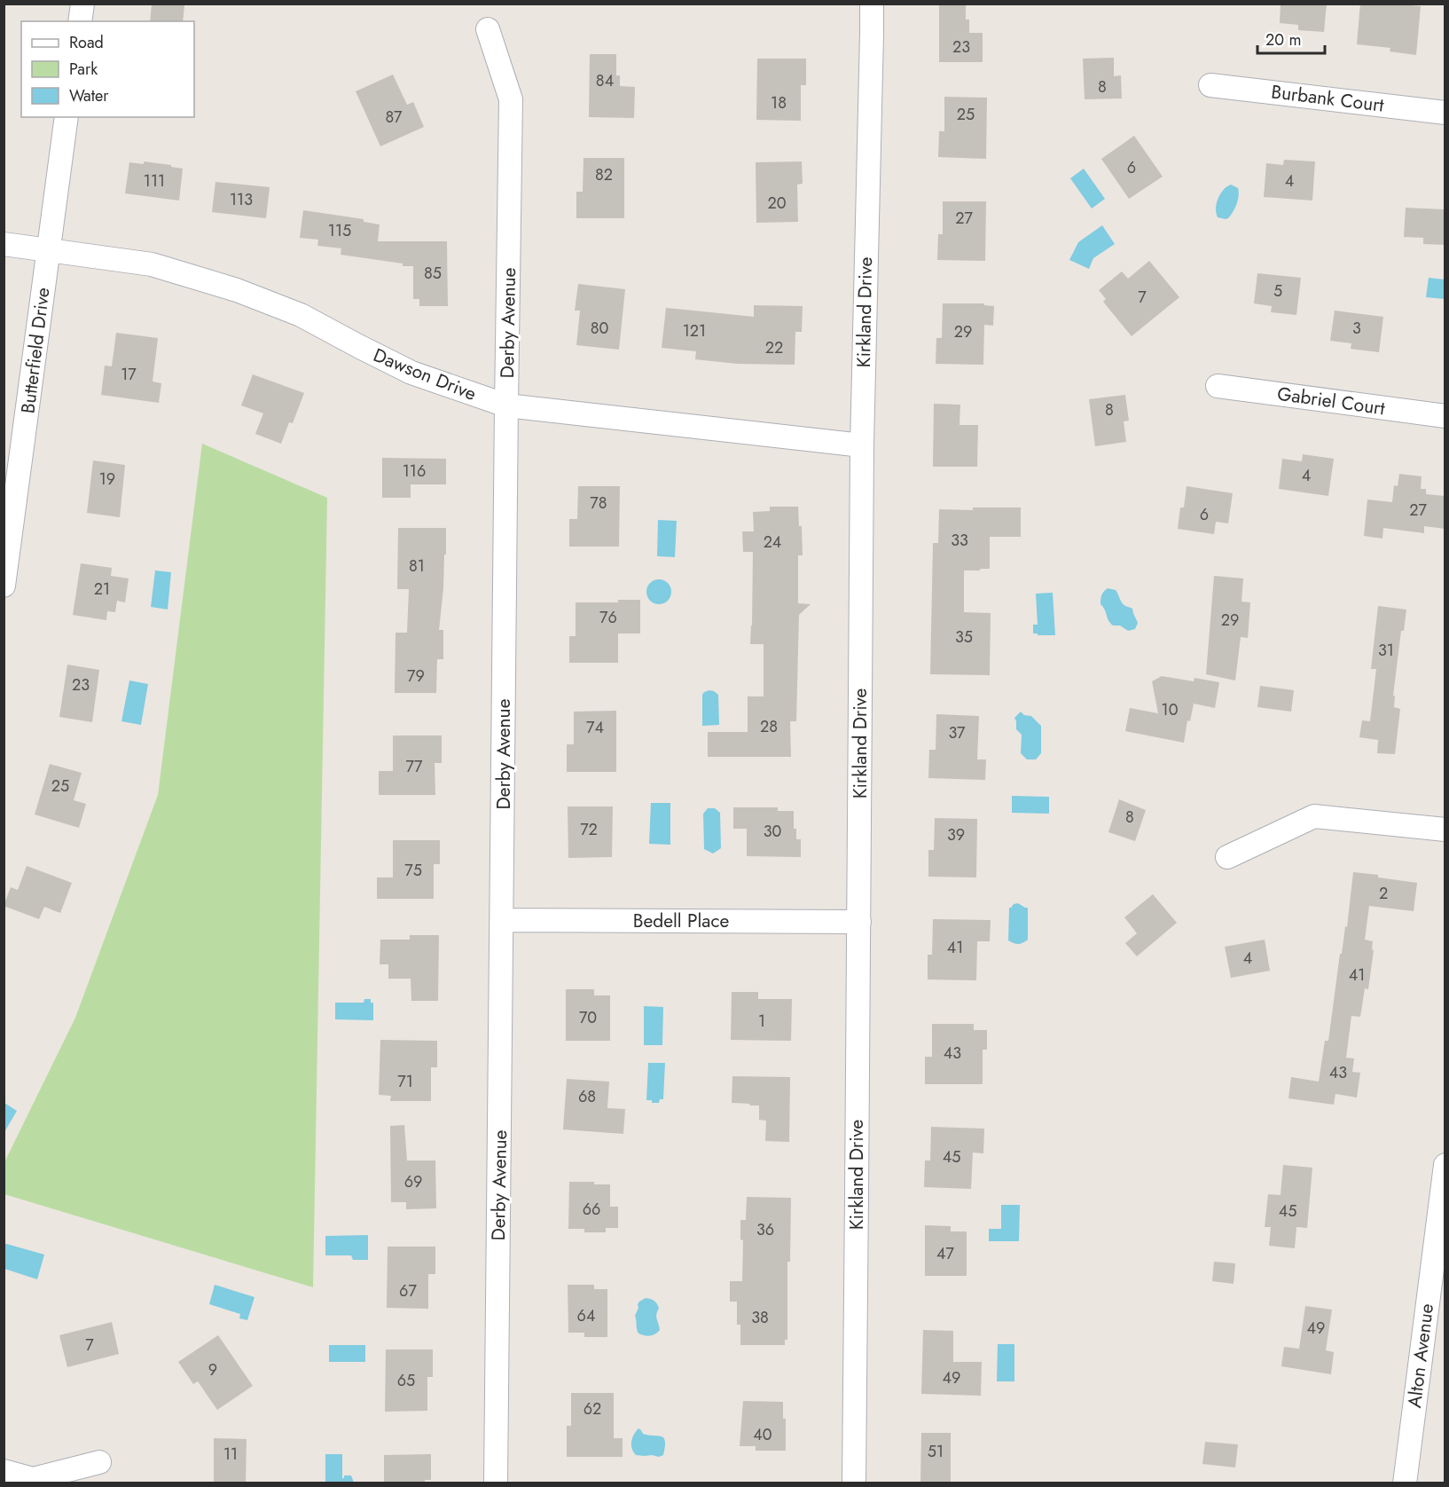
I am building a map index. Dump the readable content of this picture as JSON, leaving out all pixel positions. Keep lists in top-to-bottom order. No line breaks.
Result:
{"streets":{"street":["Burbank Court","Kirkland Drive","Derby Avenue","Butterfield Drive","Dawson Drive","Gabriel Court","Bedell Place","Alton Avenue"]},"crossings":[["Kirkland Drive","Dawson Drive"],["Kirkland Drive","Bedell Place"],["Derby Avenue","Dawson Drive"],["Derby Avenue","Bedell Place"],["Butterfield Drive","Dawson Drive"]],"house_numbers":["23","84","8","18","25","87","6","82","111","4","113","20","27","115","85","5","7","80","3","121","29","22","17","8","116","4","19","78","27","6","33","24","81","21","76","29","35","31","79","23","10","28","74","37","77","25","8","72","30","39","75","2","41","4","41","70","1","43","43","71","68","45","69","66","45","36","47","67","64","38","49","7","9","49","65","62","40","51","11"],"legend":["Road","Park","Water"],"scale_bar":"20 m"}
